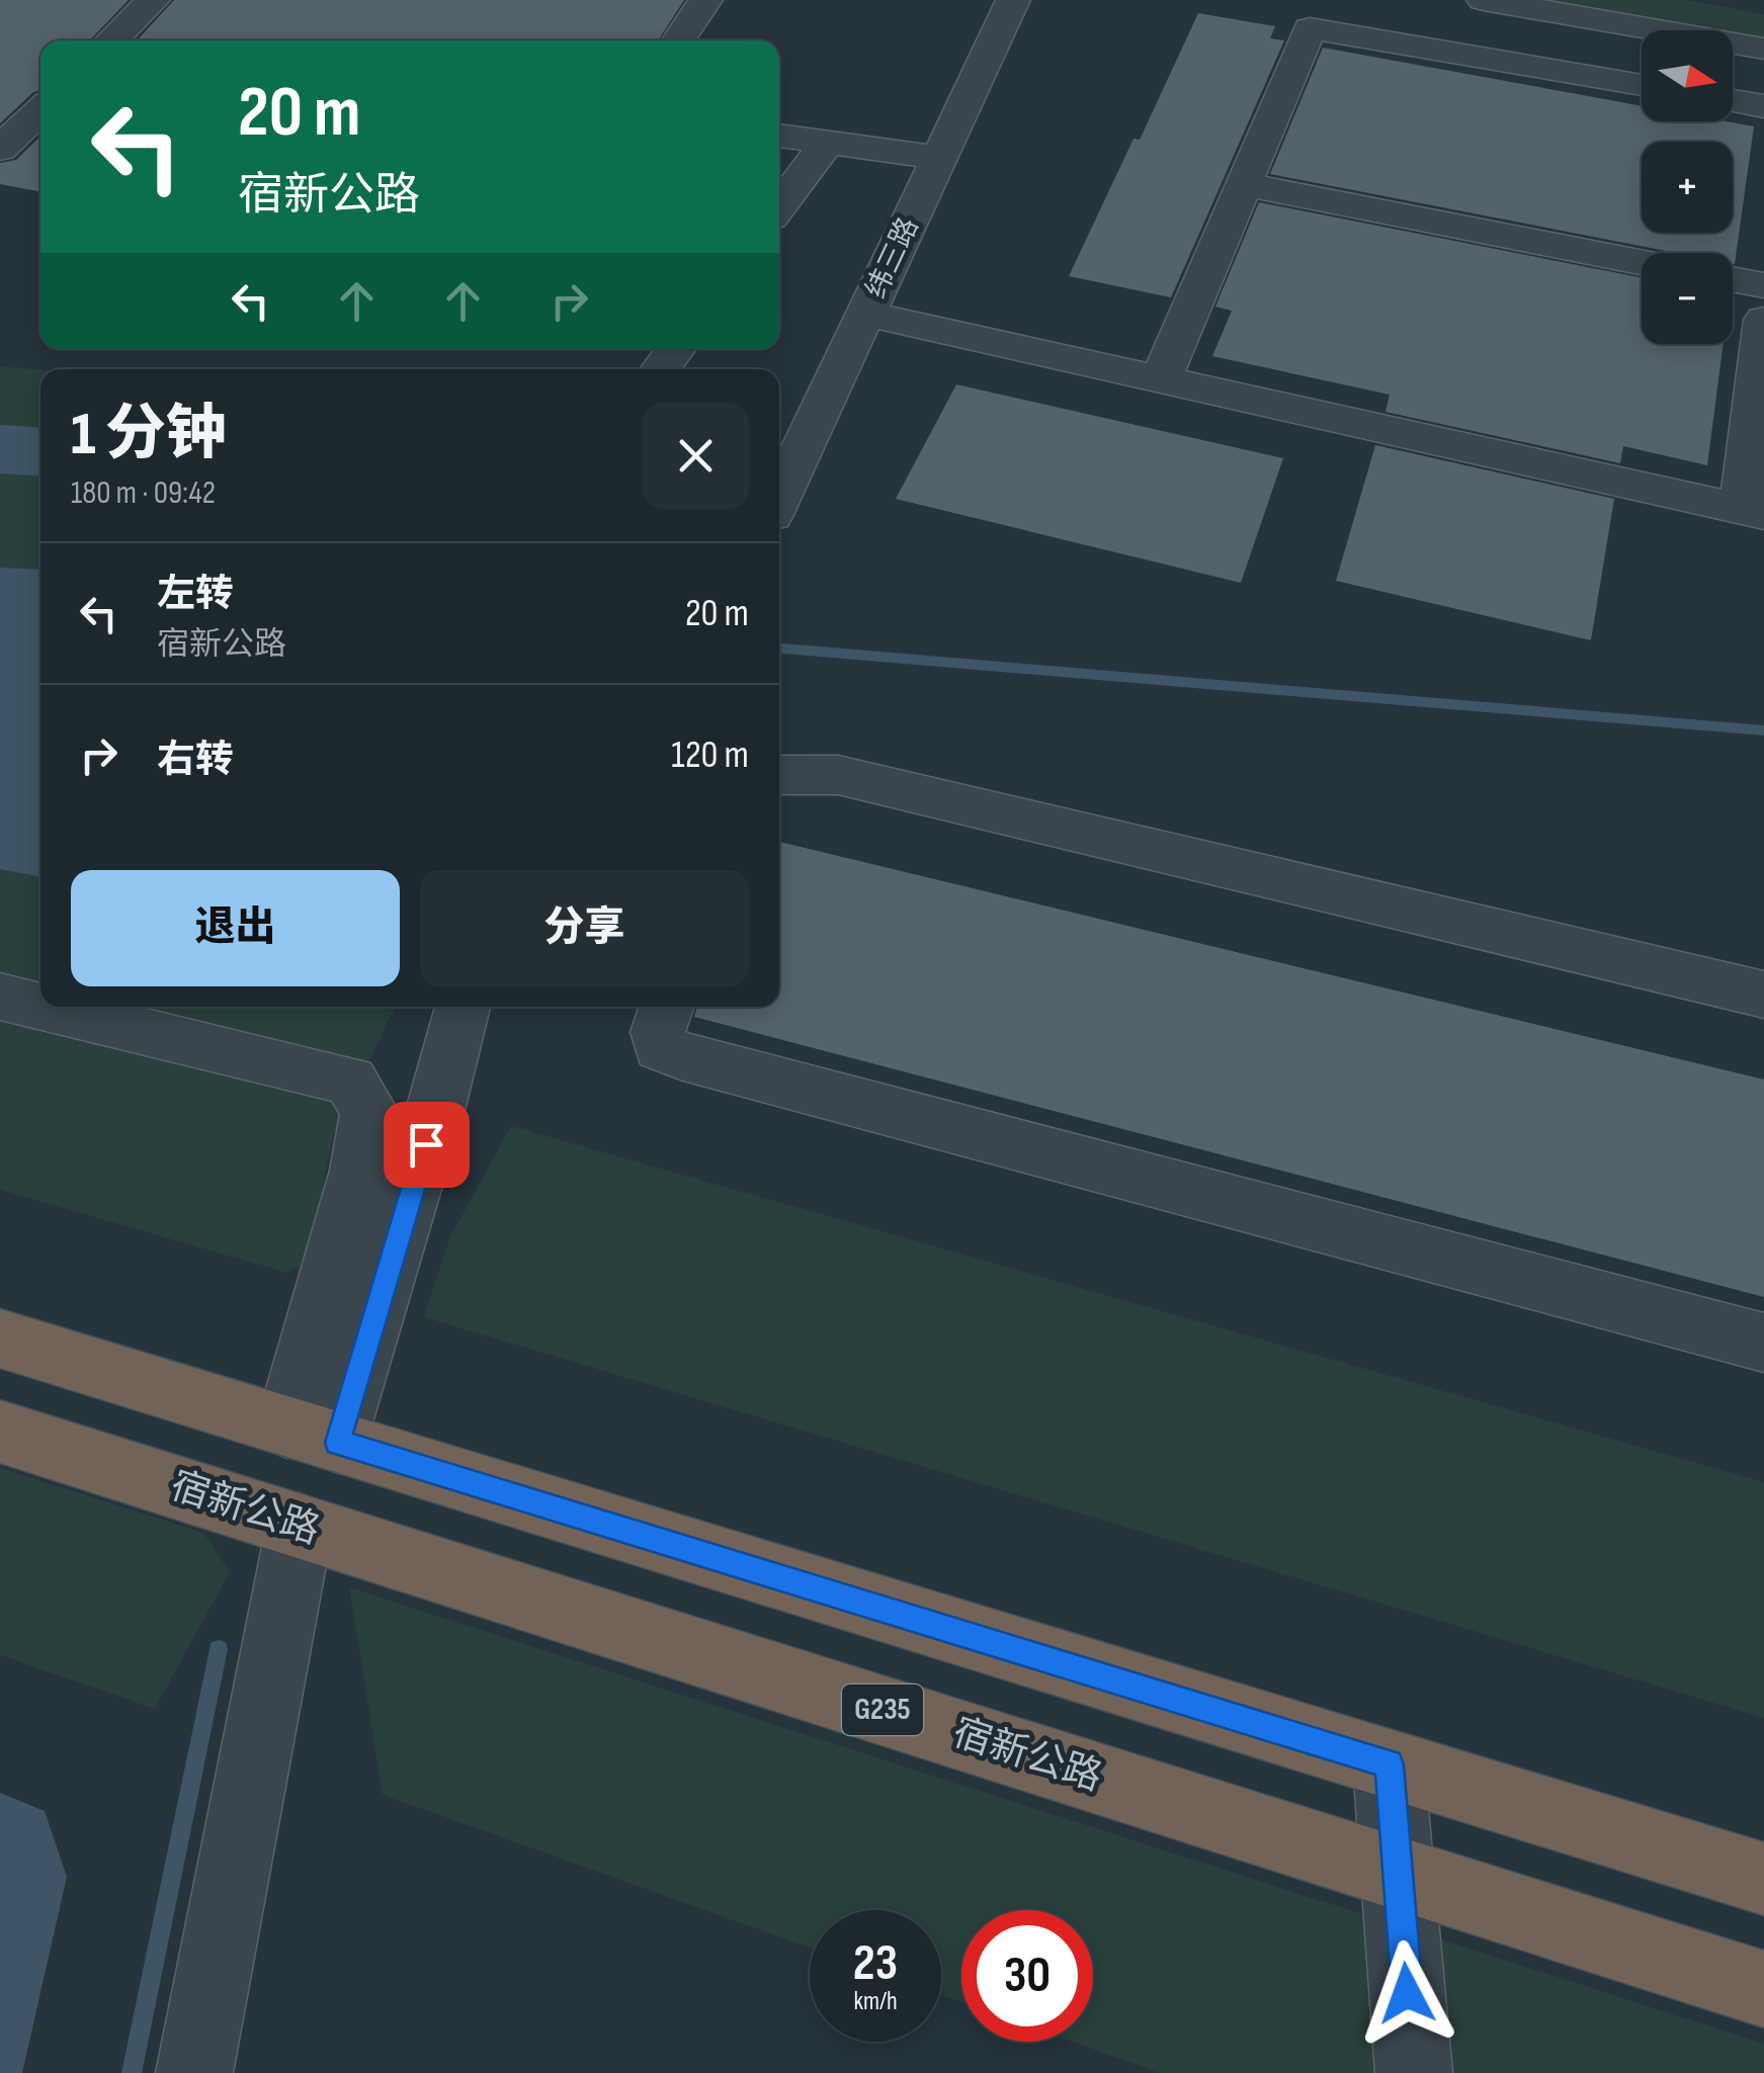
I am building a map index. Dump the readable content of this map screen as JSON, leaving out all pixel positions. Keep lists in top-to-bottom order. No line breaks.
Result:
{"streets":{"highway":["宿新公路","G235"],"street":["纬三路"]},"north":"right","page":{"map_buttons":["+","−"],"turn":["20 m","宿新公路"],"heading":["1 分钟","180 m · 09:42"],"list":[{"name":"左转","note":"宿新公路","value":"20 m"},{"name":"右转","value":"120 m"}],"buttons":["退出","分享"],"speed":"23 km/h","limit":"30"}}
